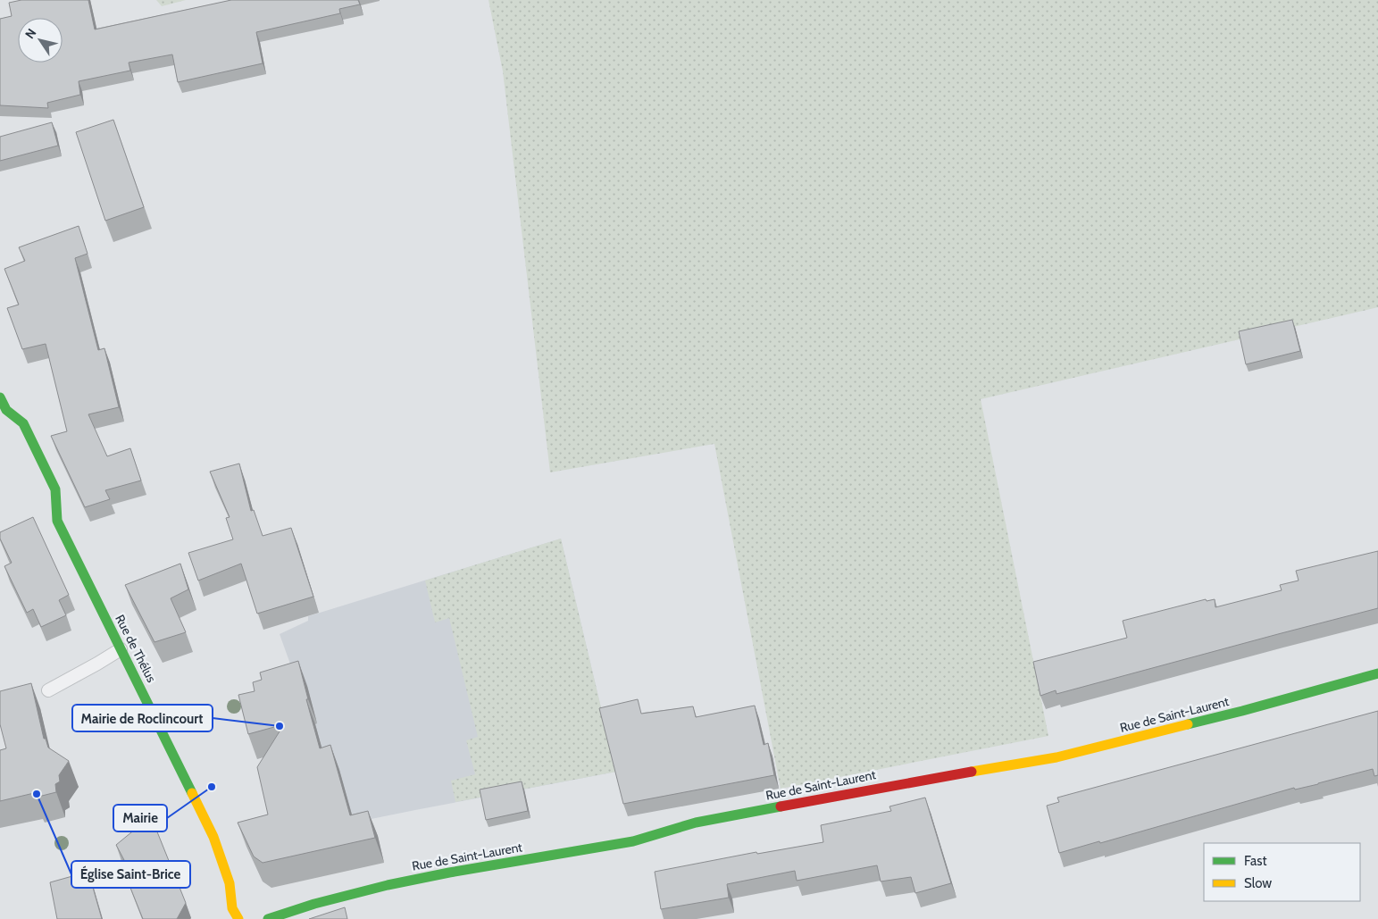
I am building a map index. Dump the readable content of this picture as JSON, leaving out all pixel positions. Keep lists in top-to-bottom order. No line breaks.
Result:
{"streets":{"street":["Rue de Thélus","Rue de Saint-Laurent"]},"places":["Mairie de Roclincourt","Mairie","Église Saint-Brice"],"legend":["Fast","Slow"],"north":"top left"}
